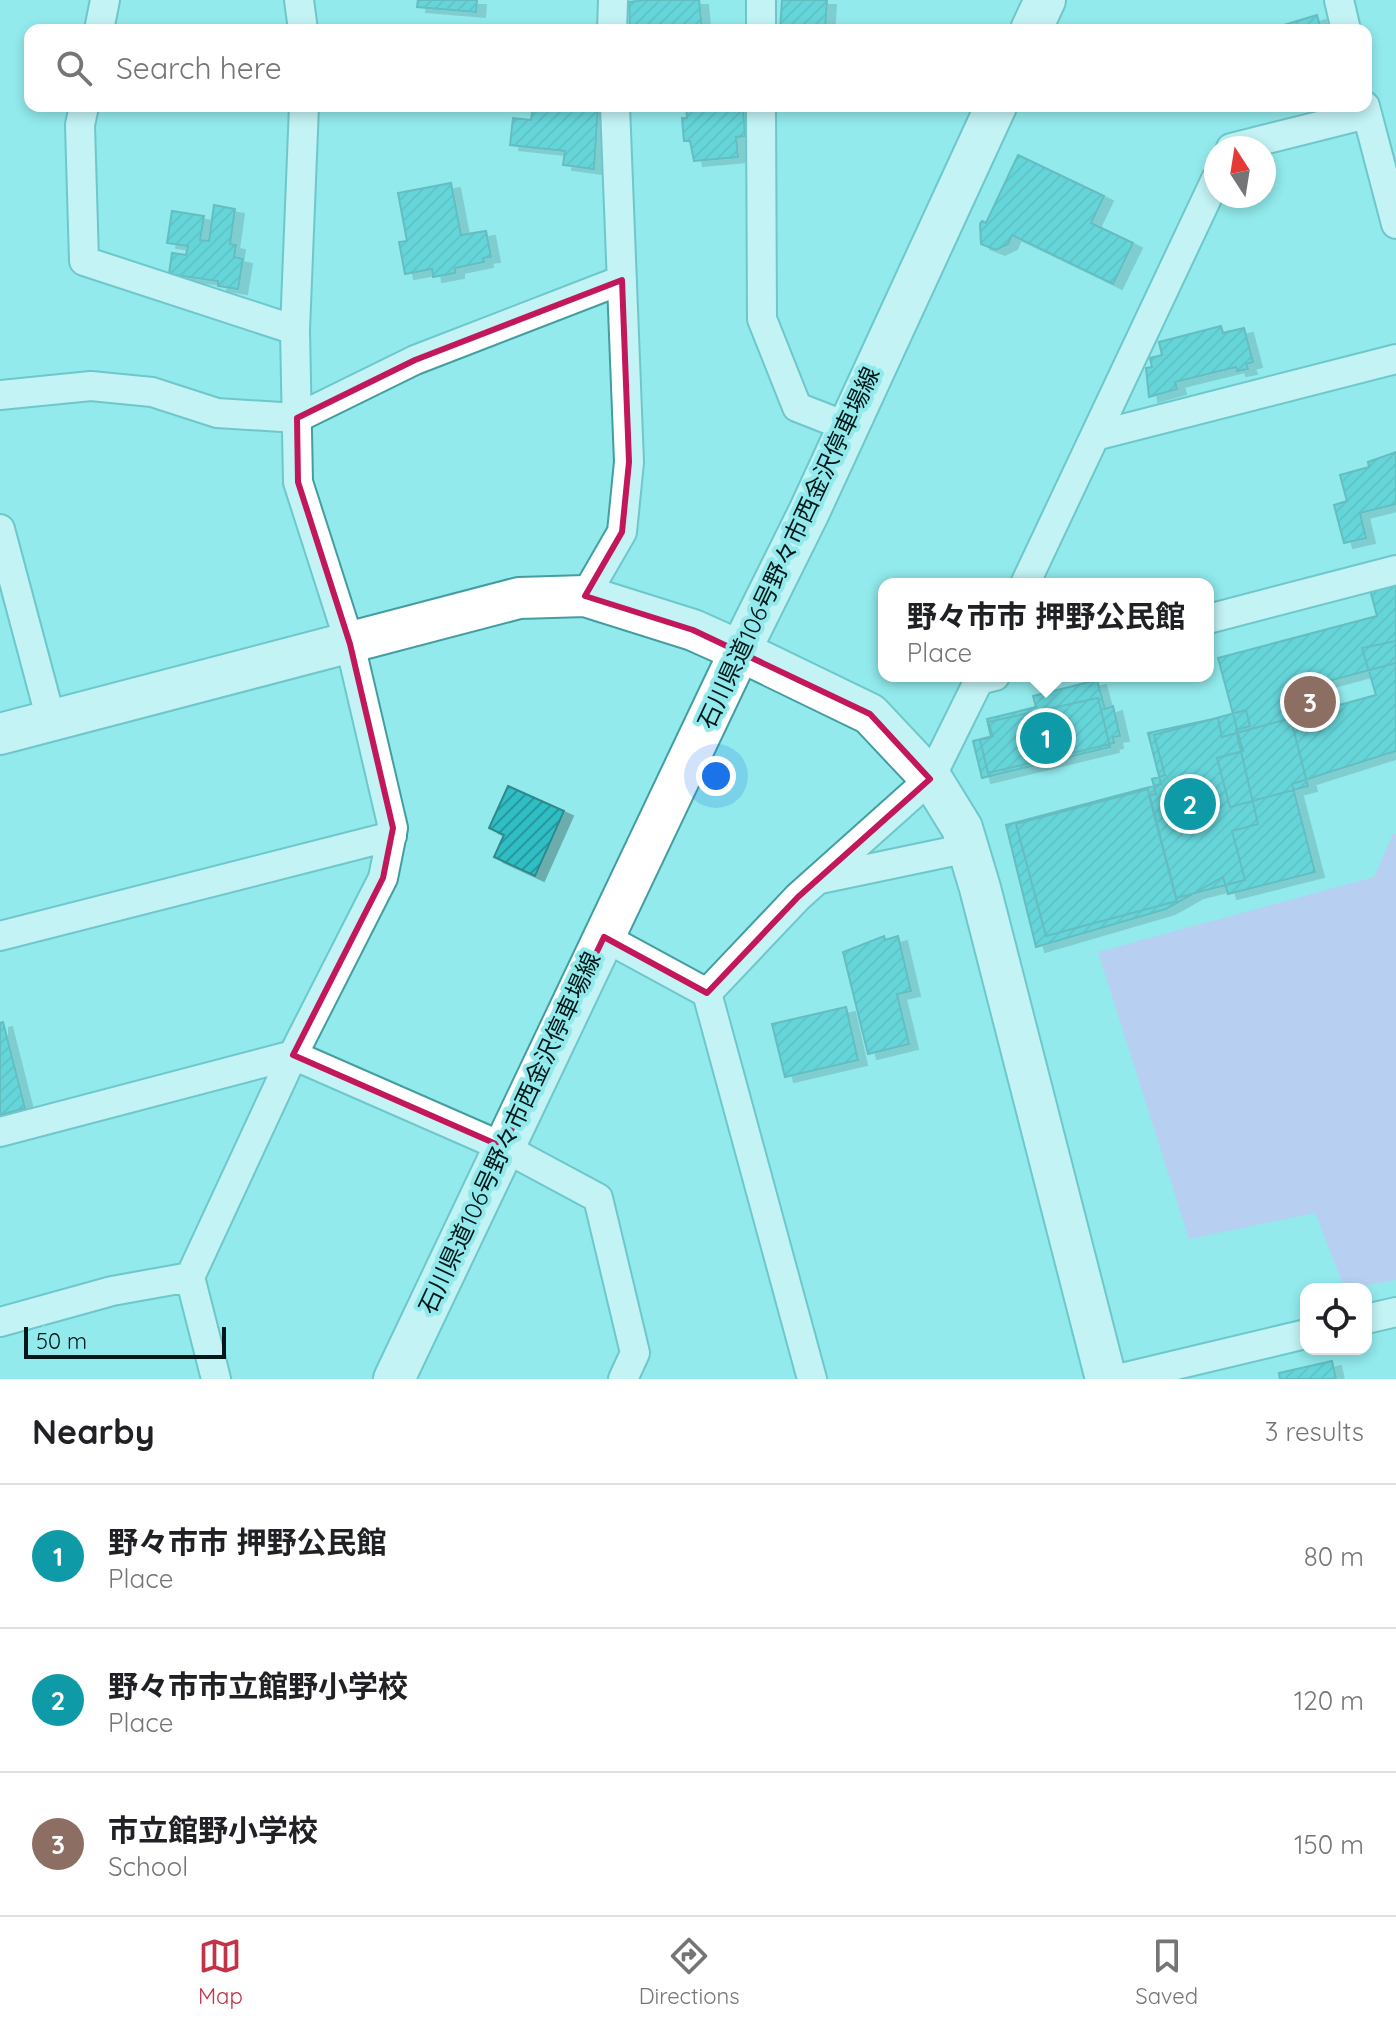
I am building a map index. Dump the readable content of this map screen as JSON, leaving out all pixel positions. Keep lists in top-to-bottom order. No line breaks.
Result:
{"streets":{"street":["石川県道106号野々市西金沢停車場線"]},"scale_bar":"50 m","north":"top","page":{"search":"Search here","popup":["野々市市 押野公民館","Place"],"pins":["3","1","2"],"scale":"50 m","heading":["Nearby","3 results"],"list":[{"mark":"1","name":"野々市市 押野公民館","note":"Place","value":"80 m"},{"mark":"2","name":"野々市市立館野小学校","note":"Place","value":"120 m"},{"mark":"3","name":"市立館野小学校","note":"School","value":"150 m"}],"nav":["Map","Directions","Saved"]}}
